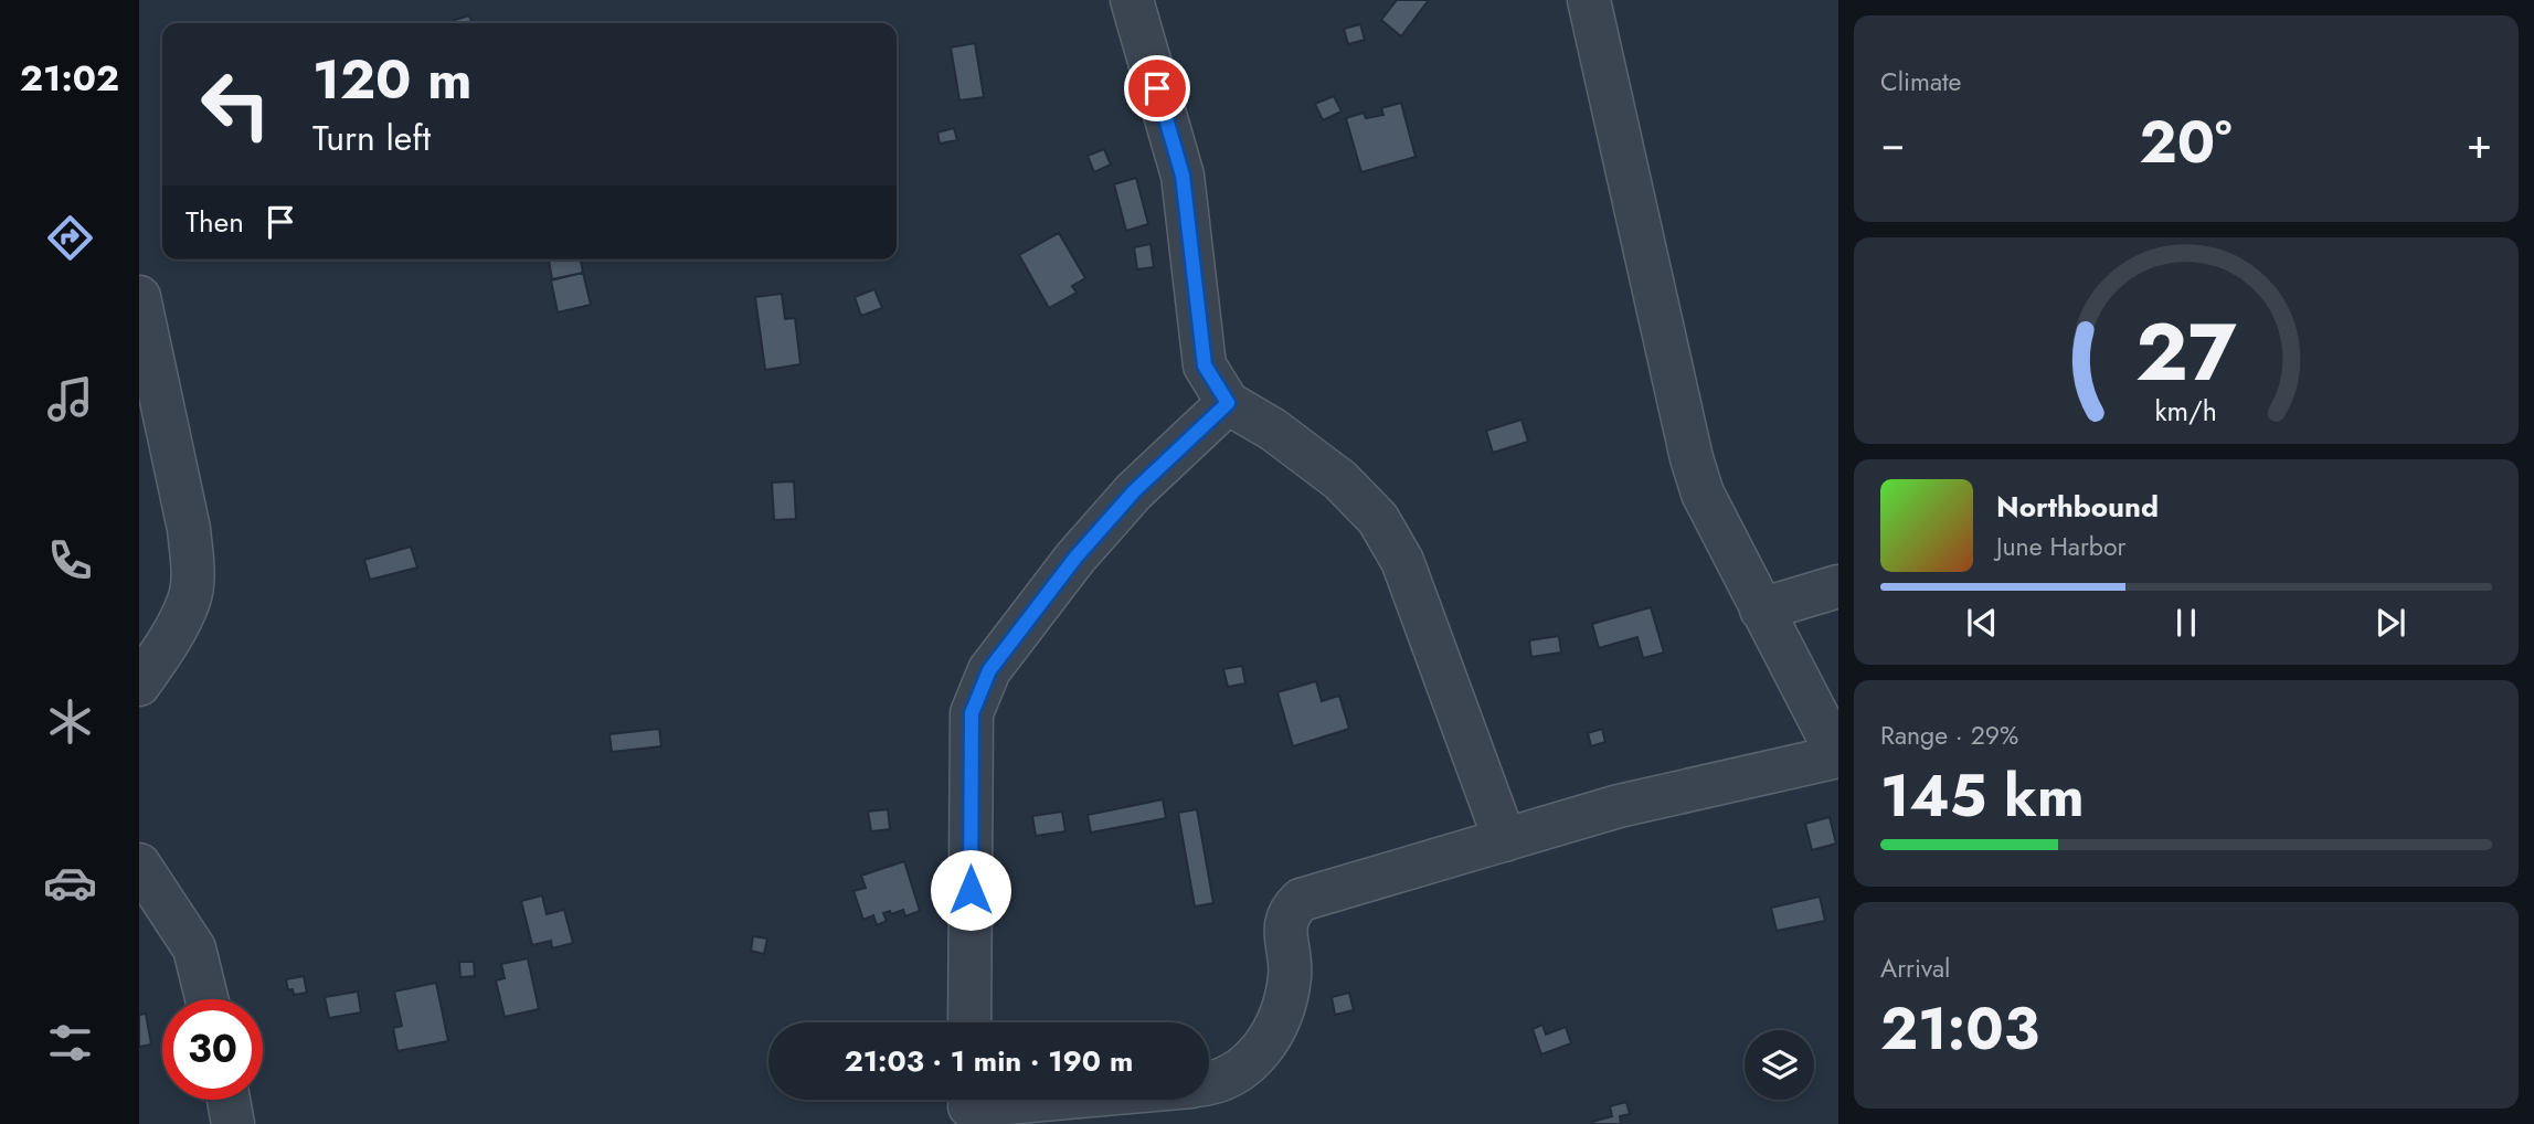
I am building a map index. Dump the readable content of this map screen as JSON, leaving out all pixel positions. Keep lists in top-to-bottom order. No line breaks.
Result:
{"page":{"tabs":"21:02","tile":["Climate",["Range · 29%","145 km"],["Arrival","21:03"]],"turn":["120 m","Turn left"],"heat":["−","20°","+"],"then":"Then","song":["Northbound","June Harbor"],"limit":"30","trip":"21:03 · 1 min · 190 m","gauge":["27","km/h"]}}
